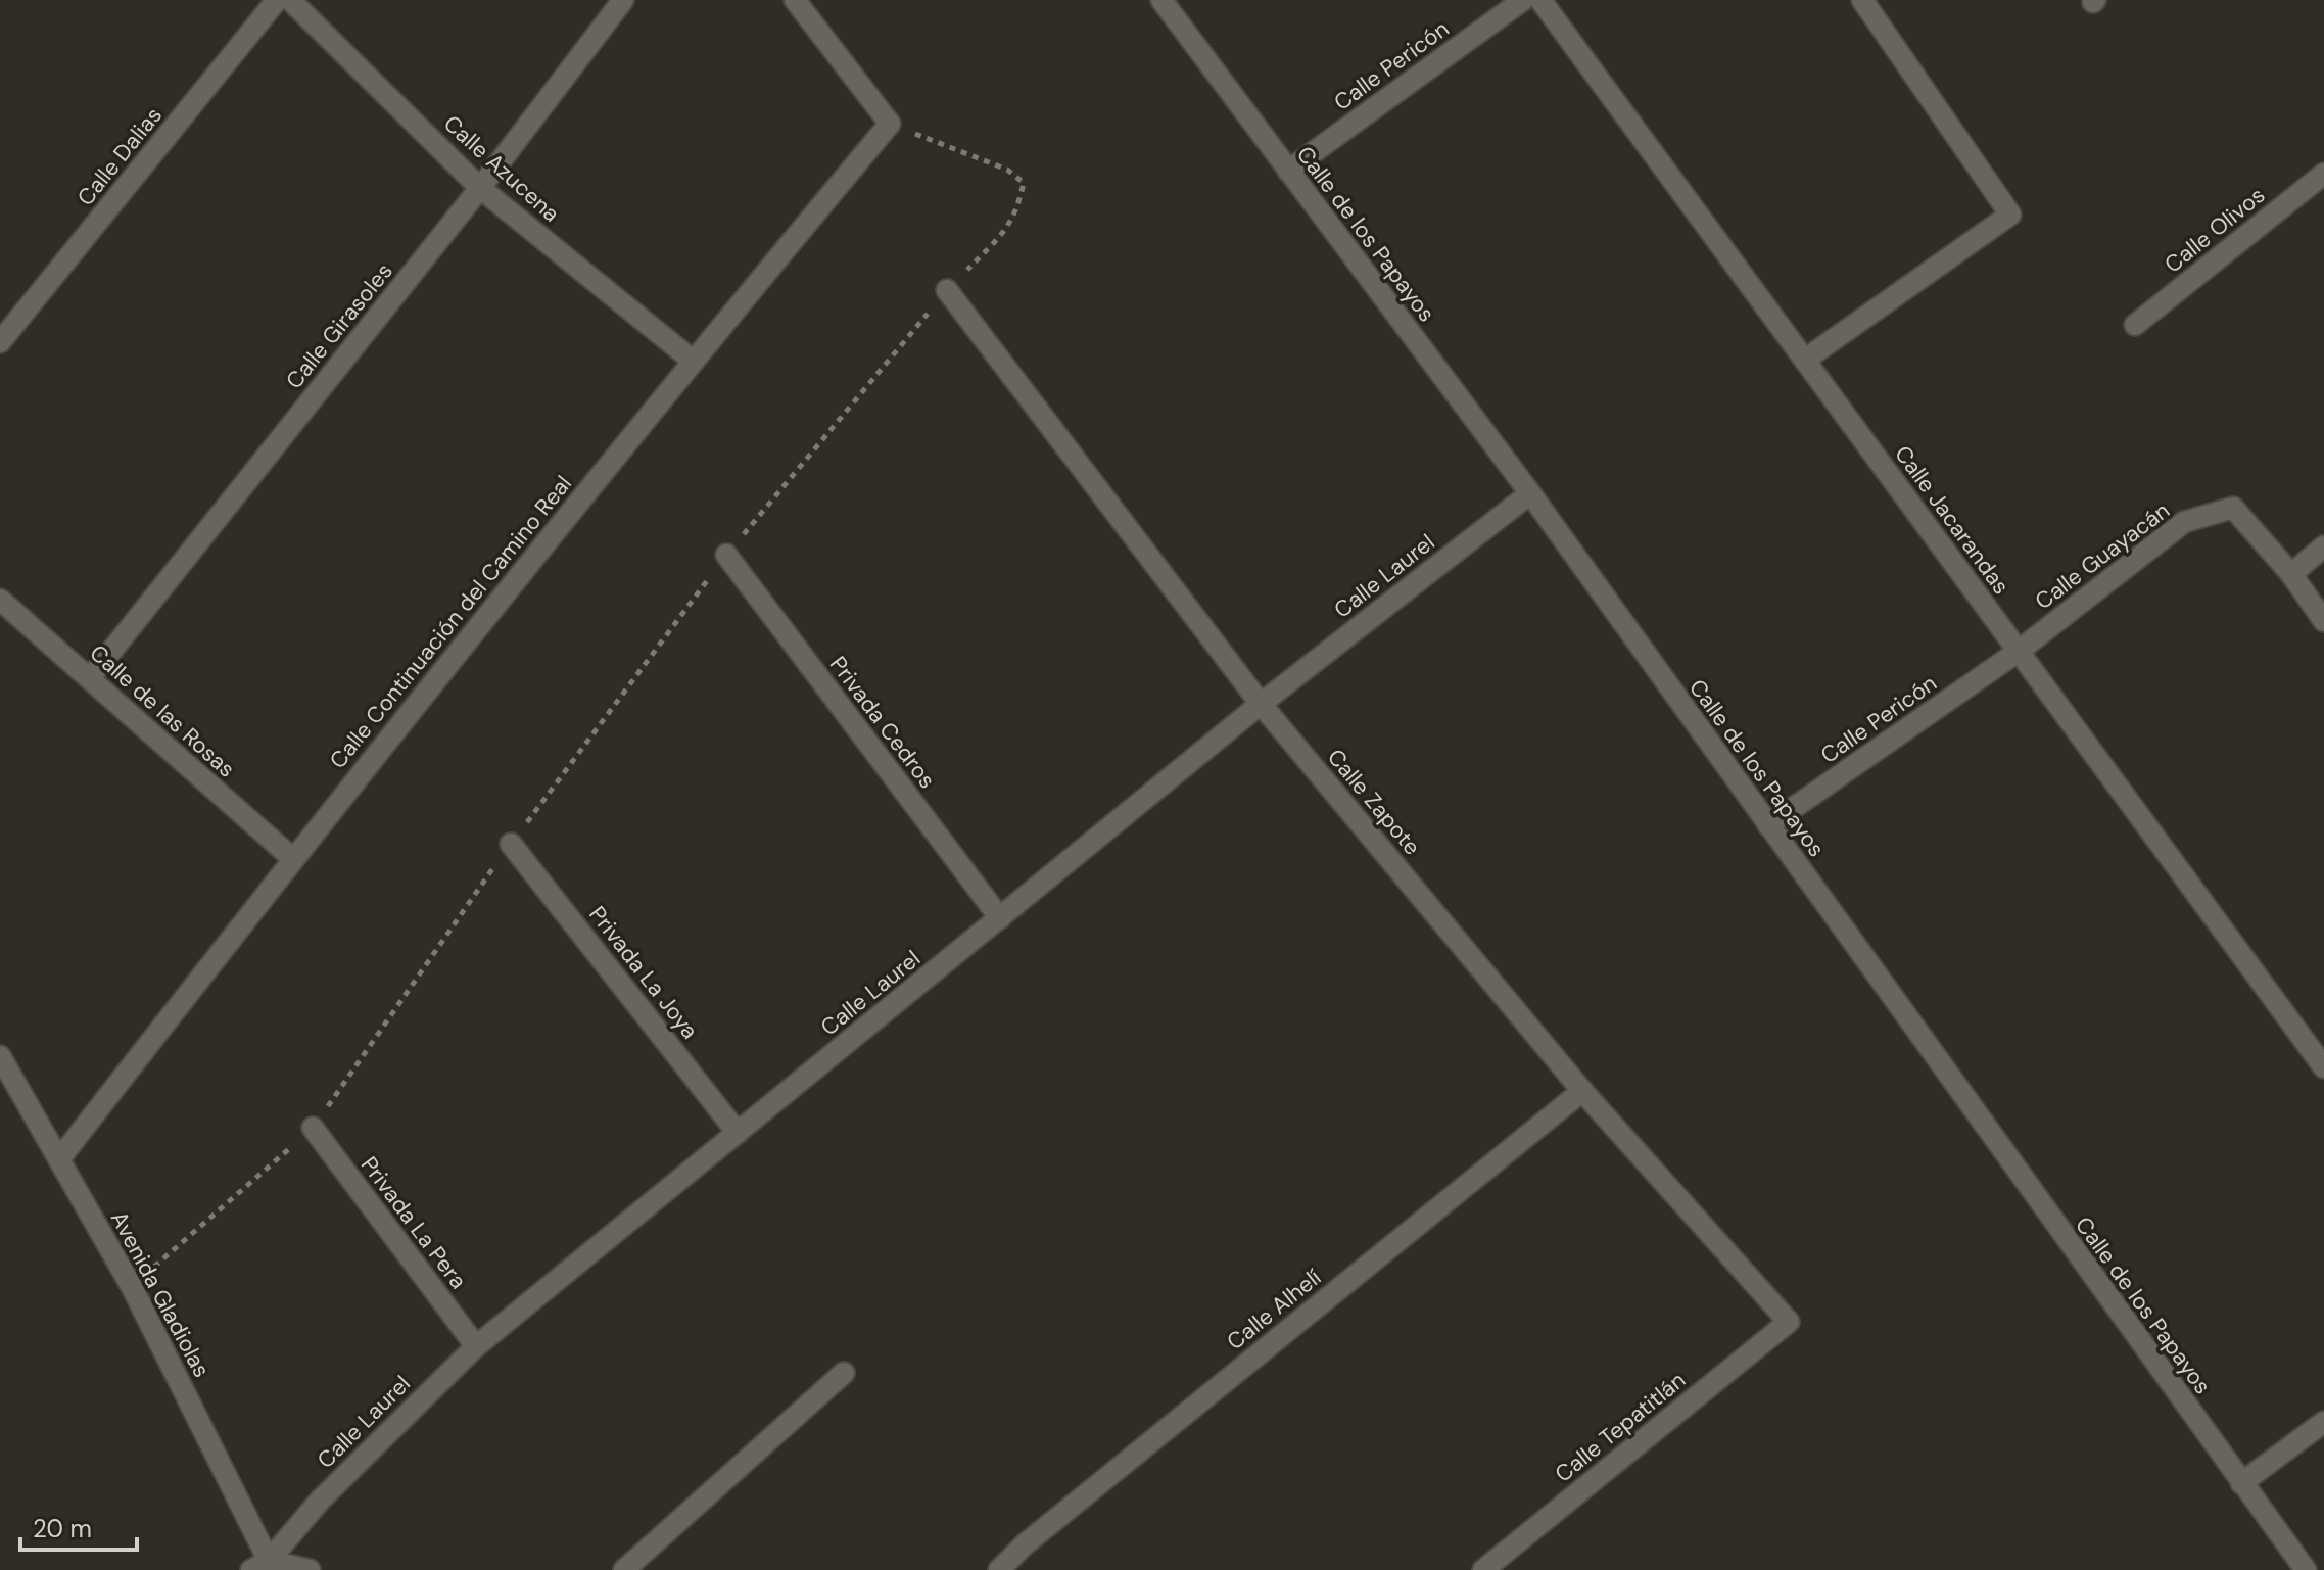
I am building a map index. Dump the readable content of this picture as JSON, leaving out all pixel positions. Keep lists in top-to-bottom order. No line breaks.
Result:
{"streets":{"street":["Calle Pericón","Calle Dalias","Calle Azucena","Calle Olivos","Calle de los Papayos","Calle Girasoles","Calle Jacarandas","Calle Guayacán","Calle Laurel","Calle Continuación del Camino Real","Calle de las Rosas","Privada Cedros","Calle Zapote","Privada La Joya","Privada La Pera","Avenida Gladiolas","Calle Alhelí","Calle Tepatitlán"]},"crossings":[["Calle Pericón","Calle de los Papayos"],["Calle Pericón","Calle Jacarandas"],["Calle Pericón","Calle Guayacán"],["Calle Azucena","Calle Girasoles"],["Calle Azucena","Calle Continuación del Camino Real"],["Calle de los Papayos","Calle Laurel"],["Calle Girasoles","Calle de las Rosas"],["Calle Jacarandas","Calle Guayacán"],["Calle Laurel","Privada Cedros"],["Calle Laurel","Calle Zapote"],["Calle Laurel","Privada La Joya"],["Calle Laurel","Privada La Pera"],["Calle Laurel","Avenida Gladiolas"],["Calle Continuación del Camino Real","Calle de las Rosas"],["Calle Continuación del Camino Real","Avenida Gladiolas"],["Calle Zapote","Calle Alhelí"],["Calle Zapote","Calle Tepatitlán"]],"scale_bar":"20 m"}
